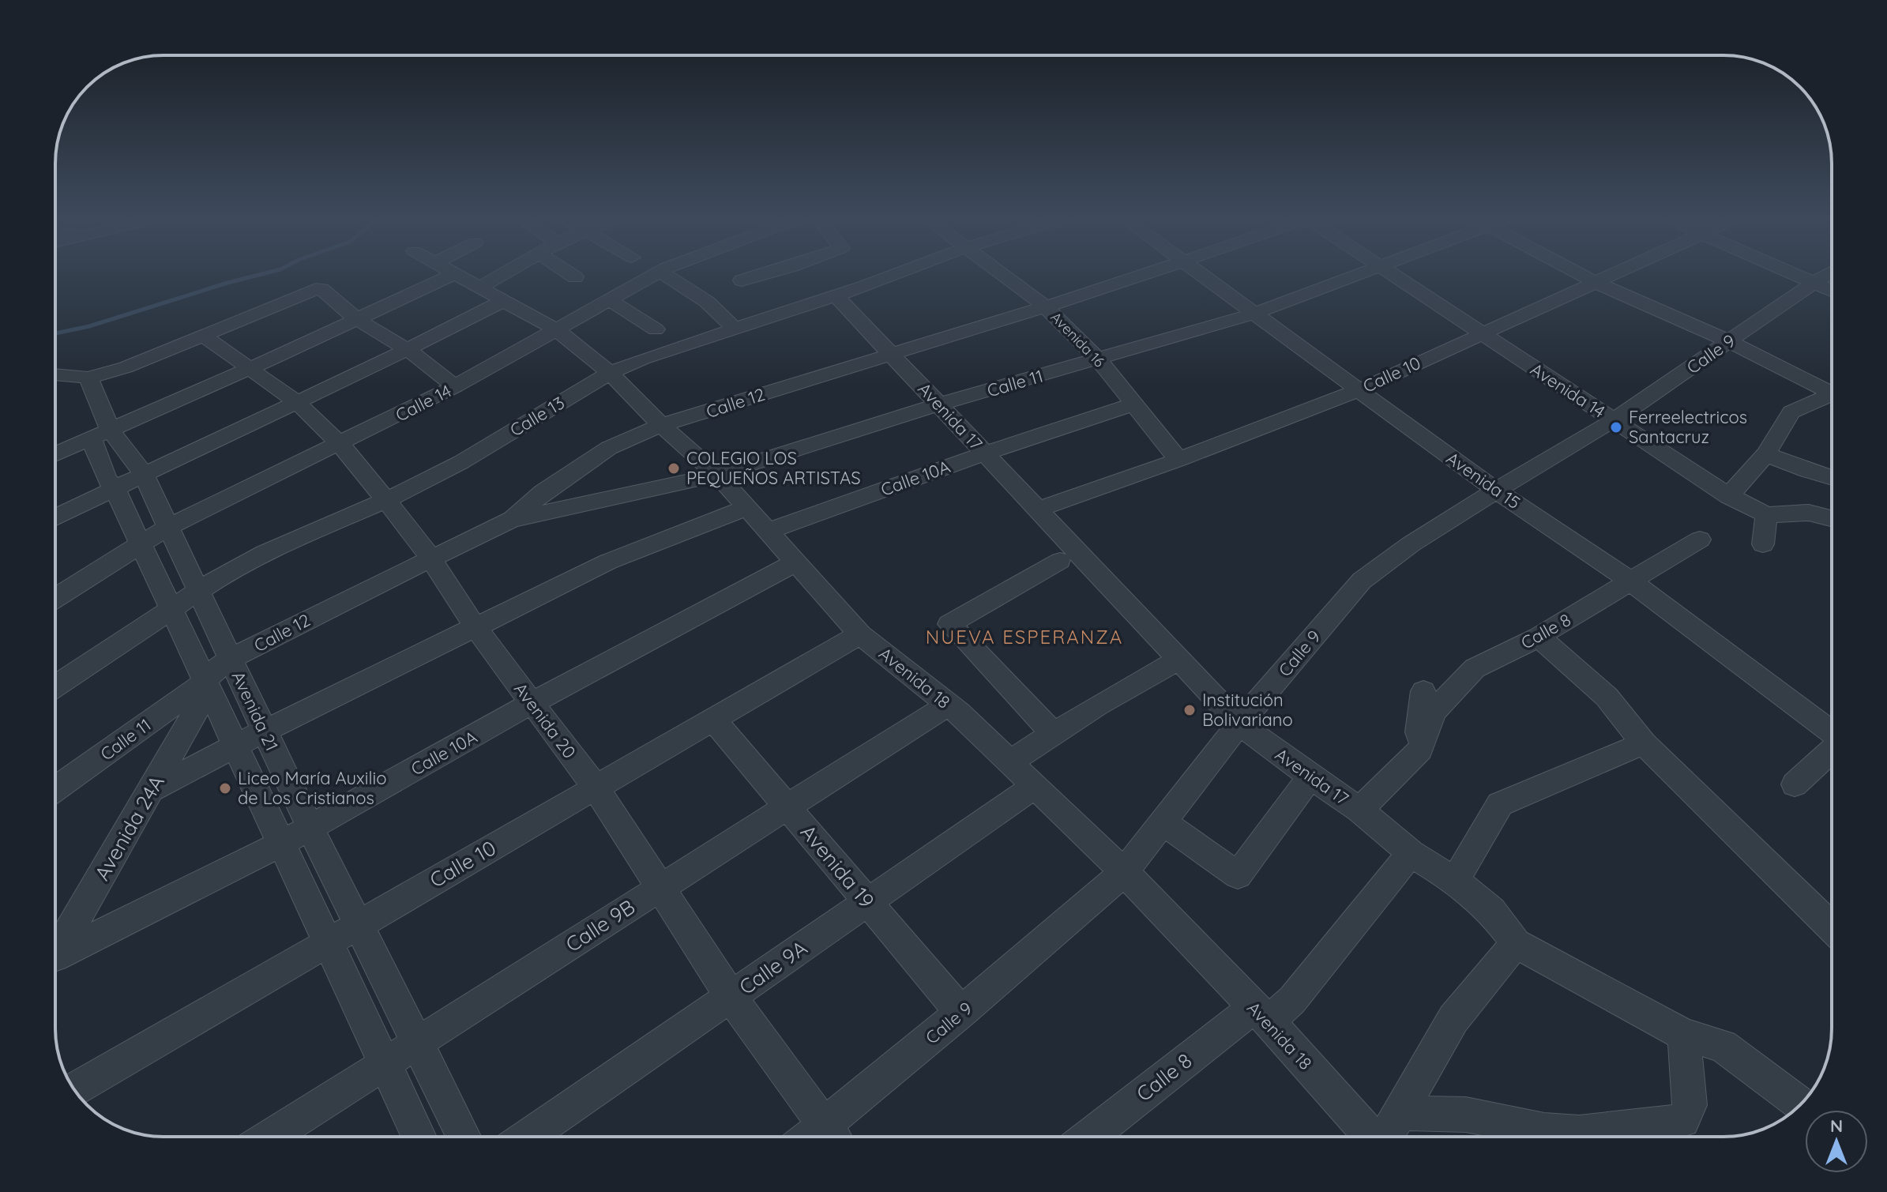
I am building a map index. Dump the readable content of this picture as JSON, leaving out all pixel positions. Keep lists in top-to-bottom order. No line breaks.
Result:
{"streets":{"street":["Avenida 16","Calle 9","Calle 10","Calle 11","Avenida 14","Calle 14","Calle 12","Calle 13","Avenida 17","Calle 10A","Avenida 15","Calle 8","Avenida 18","Avenida 21","Avenida 20","Avenida 24A","Avenida 19","Calle 9B","Calle 9A"]},"crossings":[["Avenida 16","Calle 10"],["Avenida 16","Calle 11"],["Avenida 16","Calle 12"],["Avenida 16","Calle 10A"],["Calle 9","Avenida 14"],["Calle 9","Avenida 17"],["Calle 9","Avenida 15"],["Calle 9","Avenida 18"],["Calle 9","Avenida 20"],["Calle 9","Avenida 19"],["Calle 10","Avenida 14"],["Calle 10","Avenida 17"],["Calle 10","Avenida 15"],["Calle 10","Avenida 18"],["Calle 10","Avenida 21"],["Calle 10","Avenida 20"],["Calle 10","Avenida 19"],["Calle 11","Calle 12"],["Calle 11","Avenida 17"],["Calle 11","Avenida 15"],["Calle 11","Avenida 18"],["Calle 11","Avenida 21"],["Calle 11","Avenida 24A"],["Calle 14","Avenida 18"],["Calle 14","Avenida 21"],["Calle 14","Avenida 20"],["Calle 12","Avenida 17"],["Calle 12","Avenida 18"],["Calle 12","Avenida 21"],["Calle 12","Avenida 20"],["Calle 12","Avenida 24A"],["Calle 13","Avenida 17"],["Calle 13","Avenida 18"],["Calle 13","Avenida 21"],["Calle 13","Avenida 20"],["Avenida 17","Calle 10A"],["Avenida 17","Calle 8"],["Calle 10A","Avenida 18"],["Calle 10A","Avenida 21"],["Calle 10A","Avenida 20"],["Avenida 15","Calle 8"],["Calle 8","Avenida 18"],["Avenida 18","Calle 9B"],["Avenida 18","Calle 9A"],["Avenida 21","Avenida 24A"],["Avenida 21","Calle 9B"],["Avenida 20","Calle 9B"],["Avenida 20","Calle 9A"],["Avenida 19","Calle 9B"],["Avenida 19","Calle 9A"]],"districts":["NUEVA ESPERANZA"],"places":["Ferreelectricos Santacruz","COLEGIO LOS PEQUEÑOS ARTISTAS","Institución Bolivariano","Liceo María Auxilio de Los Cristianos"],"north":"top"}
